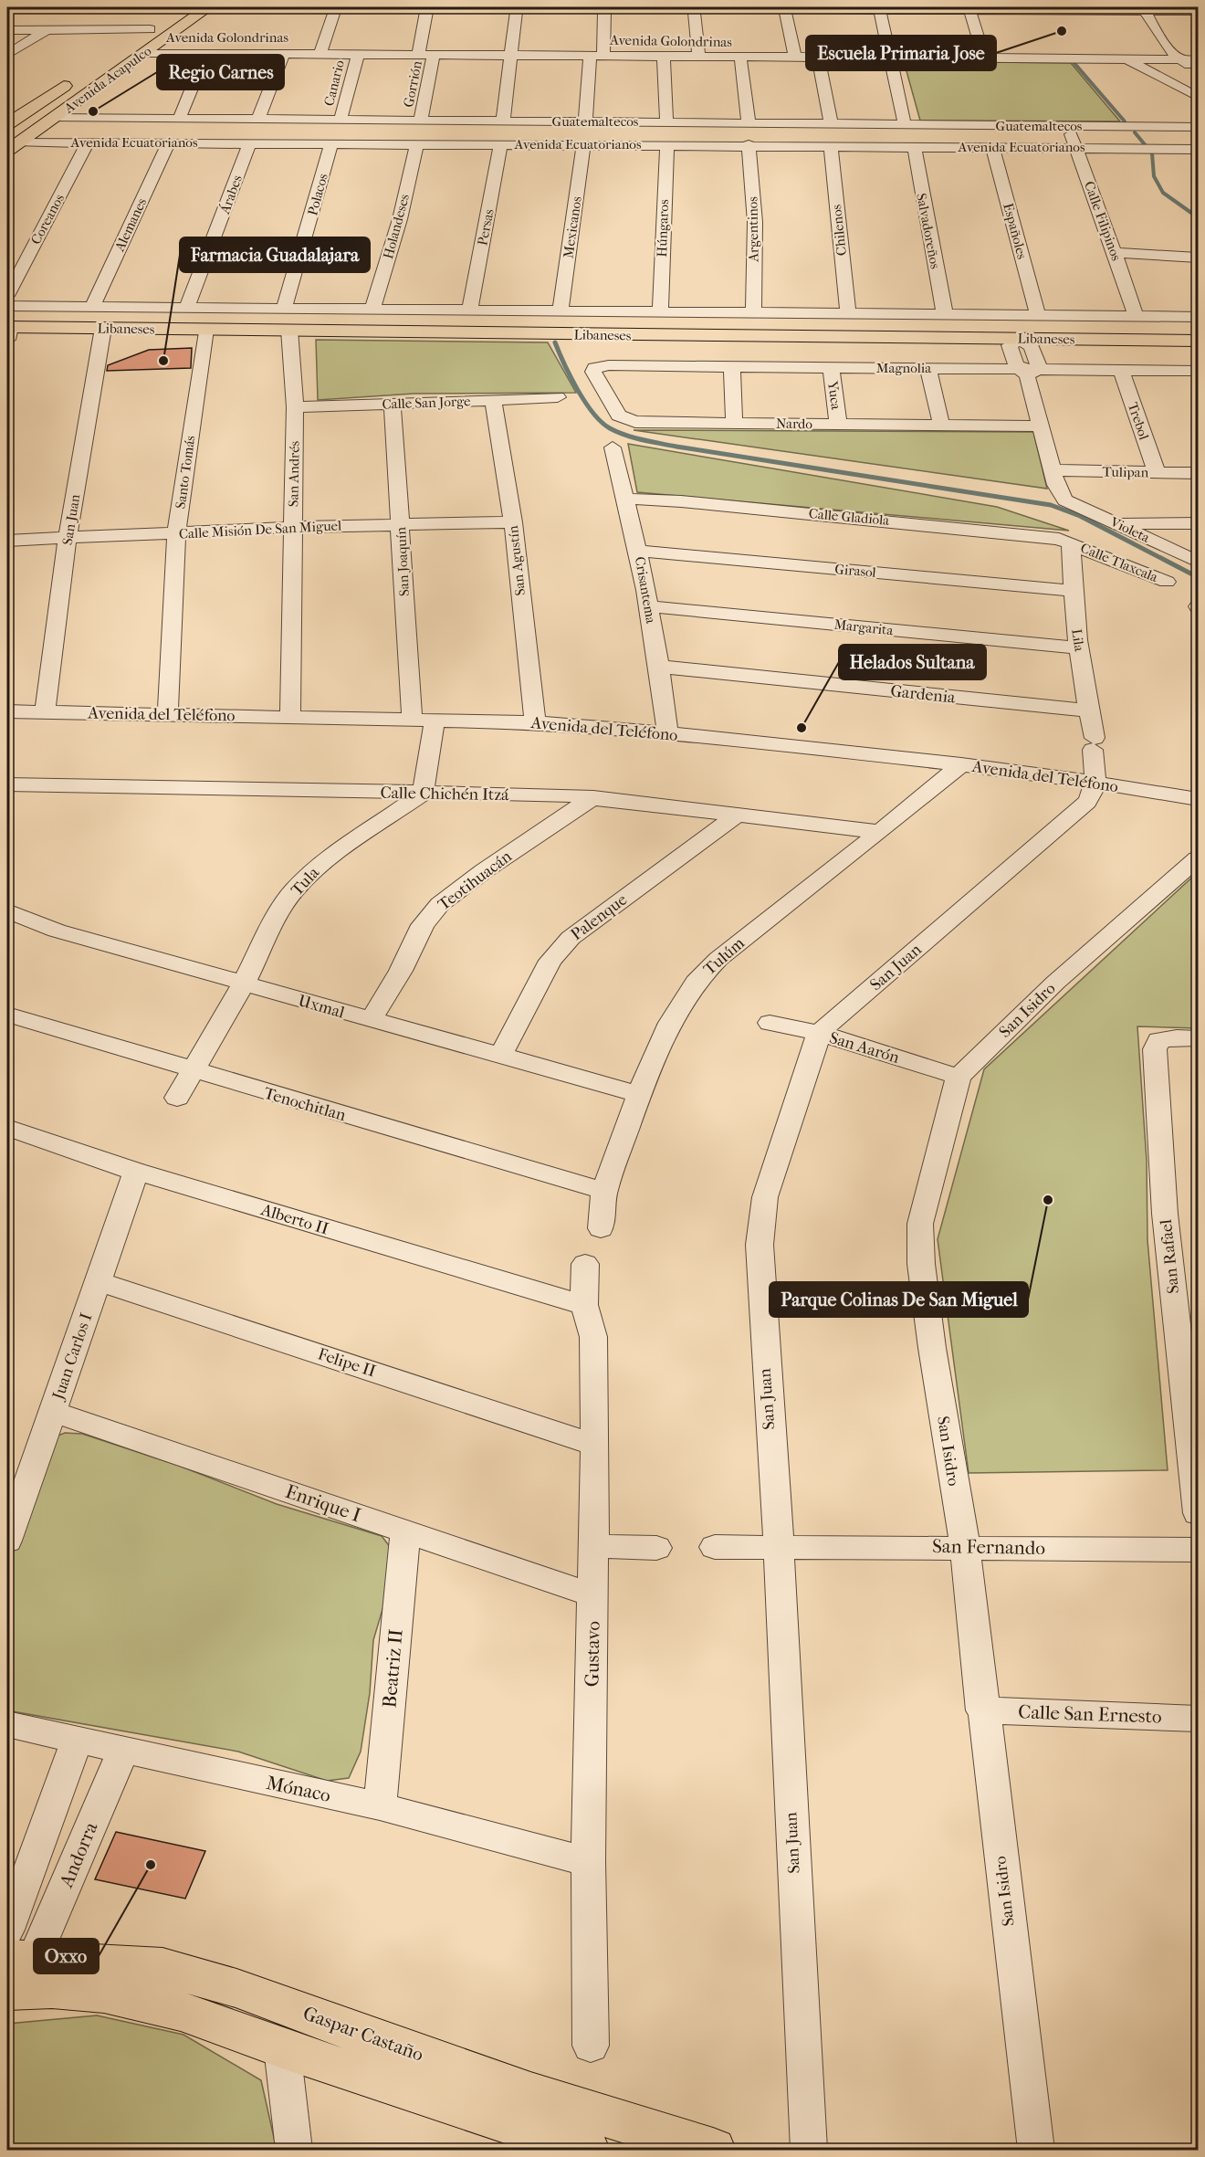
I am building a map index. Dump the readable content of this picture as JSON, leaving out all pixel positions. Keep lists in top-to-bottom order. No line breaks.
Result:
{"streets":{"main road":["Avenida Acapulco","Libaneses","Gaspar Castaño"],"street":["Avenida Golondrinas","Canario","Gorrión","Guatemaltecos","Avenida Ecuatorianos","Árabes","Polacos","Coreanos","Calle Filipinos","Alemanes","Holandeses","Persas","Mexicanos","Húngaros","Argentinos","Chilenos","Salvadoreños","Españoles","Magnolia","Yuca","Calle San Jorge","Trebol","Nardo","Santo Tomás","Tulipan","San Andrés","Calle Gladiola","San Juan","Calle Misión De San Miguel","Violeta","San Agustín","San Joaquín","Calle Tlaxcala","Girasol","Crisantema","Margarita","Lila","Gardenia","Avenida del Teléfono","Calle Chichén Itzá","Teotihuacán","Tula","Palenque","Tulúm","Uxmal","San Isidro","San Aarón","Tenochitlan","Alberto II","San Rafael","Juan Carlos I","Felipe II","Enrique I","San Fernando","Gustavo","Beatriz II","Calle San Ernesto","Mónaco","Andorra"]},"crossings":[["Avenida Golondrinas","Avenida Acapulco"],["Avenida Golondrinas","Canario"],["Avenida Golondrinas","Gorrión"],["Avenida Acapulco","Guatemaltecos"],["Avenida Acapulco","Avenida Ecuatorianos"],["Canario","Guatemaltecos"],["Gorrión","Guatemaltecos"],["Guatemaltecos","Calle Filipinos"],["Avenida Ecuatorianos","Árabes"],["Avenida Ecuatorianos","Polacos"],["Avenida Ecuatorianos","Coreanos"],["Avenida Ecuatorianos","Calle Filipinos"],["Avenida Ecuatorianos","Alemanes"],["Avenida Ecuatorianos","Holandeses"],["Avenida Ecuatorianos","Persas"],["Avenida Ecuatorianos","Mexicanos"],["Avenida Ecuatorianos","Húngaros"],["Avenida Ecuatorianos","Argentinos"],["Avenida Ecuatorianos","Chilenos"],["Avenida Ecuatorianos","Salvadoreños"],["Avenida Ecuatorianos","Españoles"],["Árabes","Libaneses"],["Polacos","Libaneses"],["Calle Filipinos","Libaneses"],["Alemanes","Libaneses"],["Holandeses","Libaneses"],["Persas","Libaneses"],["Mexicanos","Libaneses"],["Húngaros","Libaneses"],["Argentinos","Libaneses"],["Chilenos","Libaneses"],["Salvadoreños","Libaneses"],["Españoles","Libaneses"],["Libaneses","Santo Tomás"],["Libaneses","San Andrés"],["Libaneses","San Juan"],["Magnolia","Yuca"],["Magnolia","Trebol"],["Magnolia","Nardo"],["Yuca","Nardo"],["Calle San Jorge","San Andrés"],["Calle San Jorge","San Agustín"],["Calle San Jorge","San Joaquín"],["Trebol","Tulipan"],["Santo Tomás","Calle Misión De San Miguel"],["Santo Tomás","Avenida del Teléfono"],["Tulipan","Violeta"],["San Andrés","Calle Misión De San Miguel"],["San Andrés","Avenida del Teléfono"],["Calle Gladiola","Calle Tlaxcala"],["Calle Gladiola","Crisantema"],["Calle Gladiola","Lila"],["San Juan","Calle Misión De San Miguel"],["San Juan","Lila"],["San Juan","Avenida del Teléfono"],["San Juan","San Aarón"],["San Juan","San Fernando"],["Calle Misión De San Miguel","San Agustín"],["Calle Misión De San Miguel","San Joaquín"],["San Agustín","Avenida del Teléfono"],["San Joaquín","Avenida del Teléfono"],["Calle Tlaxcala","Lila"],["Girasol","Crisantema"],["Girasol","Lila"],["Crisantema","Margarita"],["Crisantema","Gardenia"],["Crisantema","Avenida del Teléfono"],["Margarita","Lila"],["Lila","Gardenia"],["Lila","Avenida del Teléfono"],["Avenida del Teléfono","Tulúm"],["Calle Chichén Itzá","Teotihuacán"],["Calle Chichén Itzá","Tula"],["Calle Chichén Itzá","Palenque"],["Calle Chichén Itzá","Tulúm"],["Teotihuacán","Uxmal"],["Tula","Uxmal"],["Tula","Tenochitlan"],["Palenque","Uxmal"],["Tulúm","Uxmal"],["Tulúm","Tenochitlan"],["San Isidro","San Aarón"],["San Isidro","San Fernando"],["San Isidro","Calle San Ernesto"],["Alberto II","Juan Carlos I"],["Alberto II","Gustavo"],["Juan Carlos I","Felipe II"],["Juan Carlos I","Enrique I"],["Felipe II","Gustavo"],["Enrique I","Gustavo"],["Enrique I","Beatriz II"],["Gustavo","Mónaco"],["Beatriz II","Mónaco"],["Mónaco","Andorra"],["Andorra","Gaspar Castaño"]],"places":["Escuela Primaria Jose","Regio Carnes","Farmacia Guadalajara","Helados Sultana","Parque Colinas De San Miguel","Oxxo"]}
